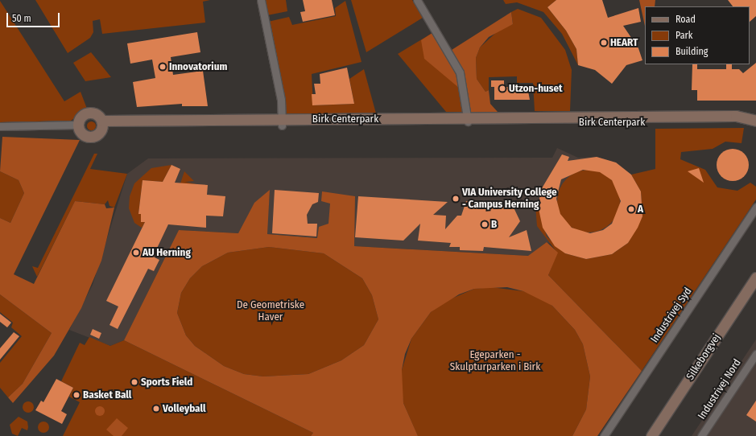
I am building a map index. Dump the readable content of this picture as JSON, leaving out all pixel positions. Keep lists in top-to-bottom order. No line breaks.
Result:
{"streets":{"street":["Birk Centerpark","Industrivej Syd","Silkeborgvej","Industrivej Nord"]},"parks":["De Geometriske Haver","Egeparken - Skulpturparken i Birk"],"places":["HEART","Innovatorium","Utzon-huset","VIA University College - Campus Herning","A","B","AU Herning","Sports Field","Basket Ball","Volleyball"],"legend":["Road","Park","Building"],"scale_bar":"50 m"}
